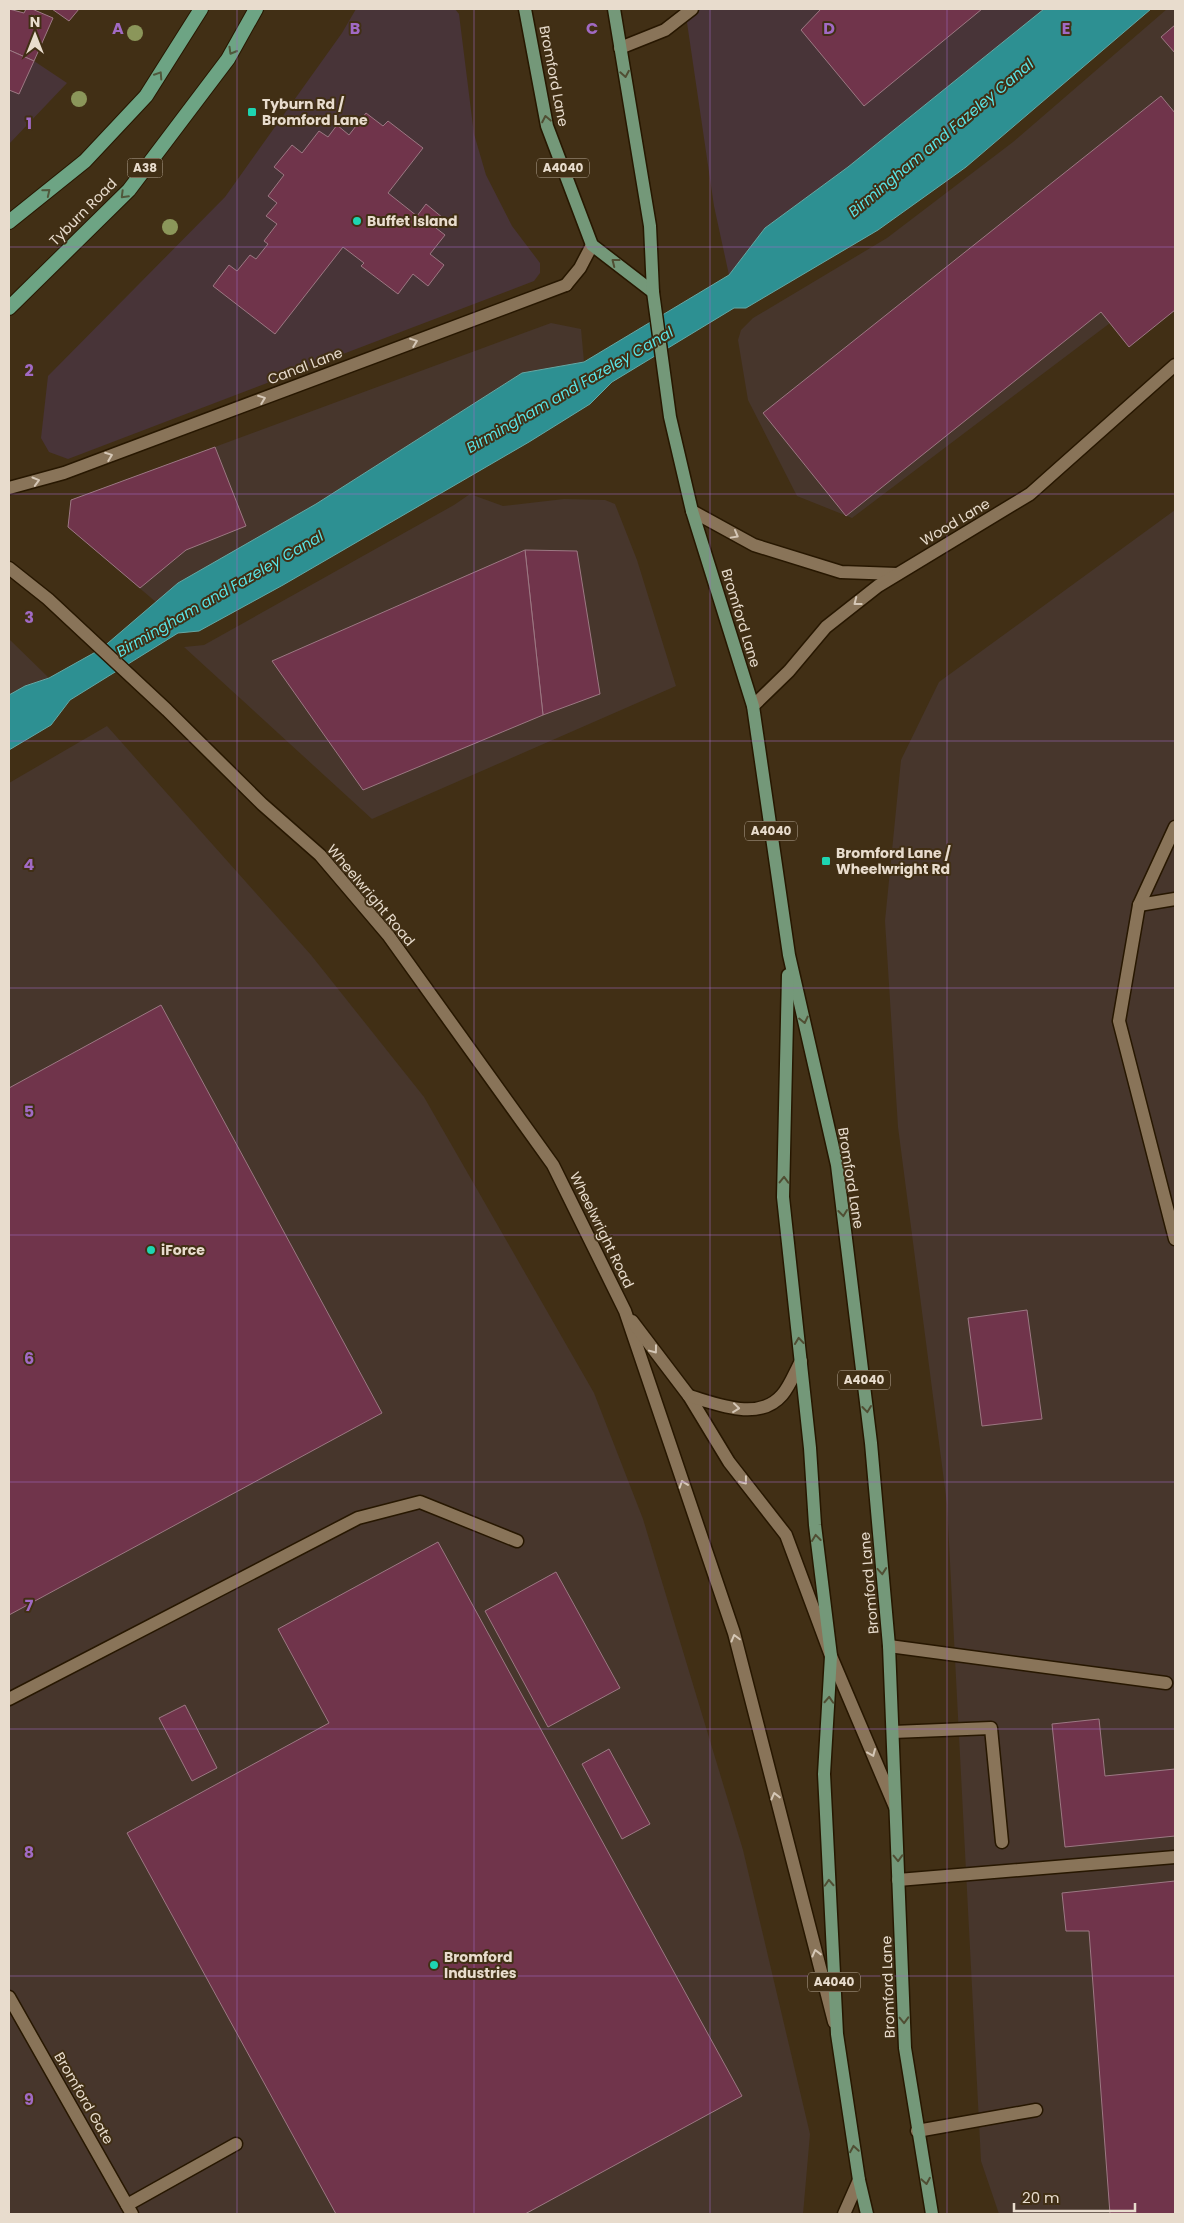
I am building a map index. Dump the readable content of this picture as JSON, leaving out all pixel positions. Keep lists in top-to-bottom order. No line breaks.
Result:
{"streets":{"highway":["A38","Tyburn Road"],"main road":["Bromford Lane","A4040"],"street":["Canal Lane","Wood Lane","Wheelwright Road","Bromford Gate"]},"crossings":[["Bromford Lane","Canal Lane"],["Bromford Lane","Wood Lane"]],"one_way":["Canal Lane","Wood Lane"],"water":["Birmingham and Fazeley Canal"],"places":{"transit":["Tyburn Rd / Bromford Lane","Bromford Lane / Wheelwright Rd"],"other":["Buffet Island","iForce","Bromford Industries"]},"scale_bar":"20 m","north":"top","grid":{"columns":["A","B","C","D","E"],"rows":["1","2","3","4","5","6","7","8","9"]}}
